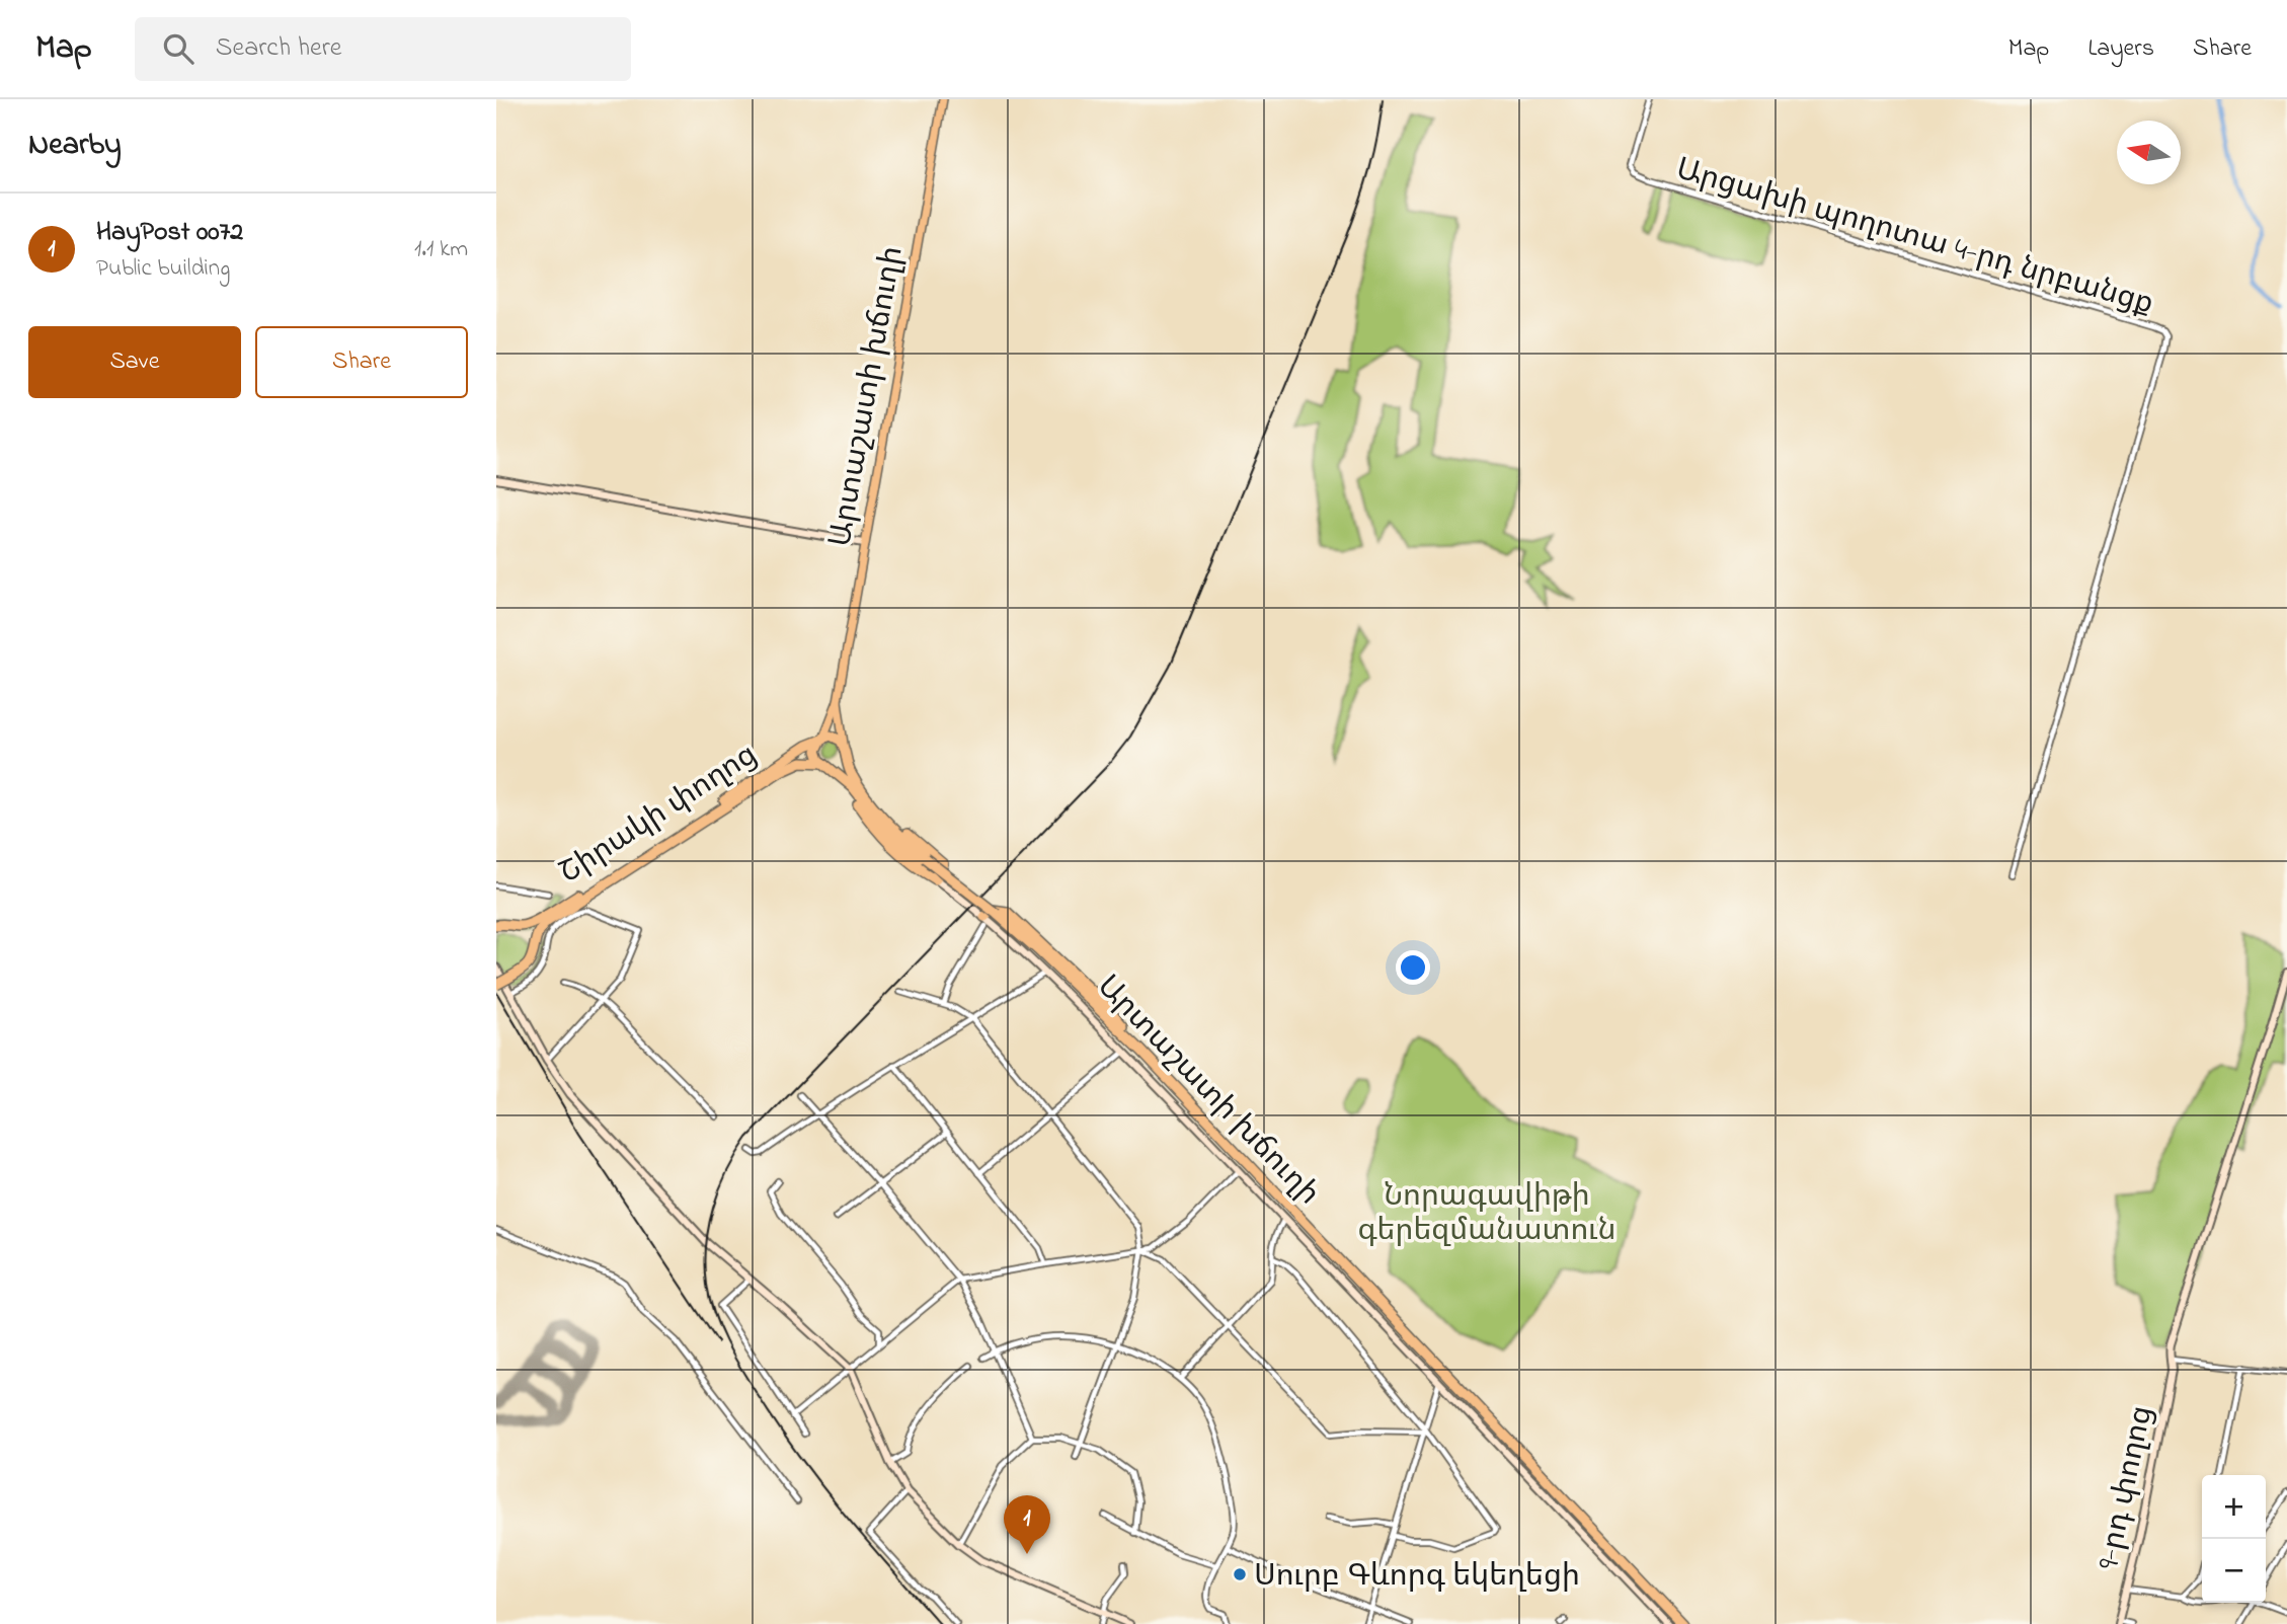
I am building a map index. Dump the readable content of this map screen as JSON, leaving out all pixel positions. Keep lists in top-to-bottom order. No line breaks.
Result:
{"streets":{"highway":["Արտաշատի խճուղի","Շիրակի փողոց"],"street":["Արցախի պողոտա 4-րդ նրբանցք","9-րդ փողոց"]},"crossings":[["Արտաշատի խճուղի","Շիրակի փողոց"]],"parks":["Նորագավիթի գերեզմանատուն"],"places":["Սուրբ Գևորգ եկեղեցի"],"north":"left","page":{"header":"Map","search":"Search here","nav":["Map","Layers","Share"],"heading":"Nearby","list":[{"mark":"1","name":"HayPost 0072","note":"Public building","value":"1.1 km"}],"buttons":["Save","Share"],"map_buttons":["+","−"],"pins":"1"}}
